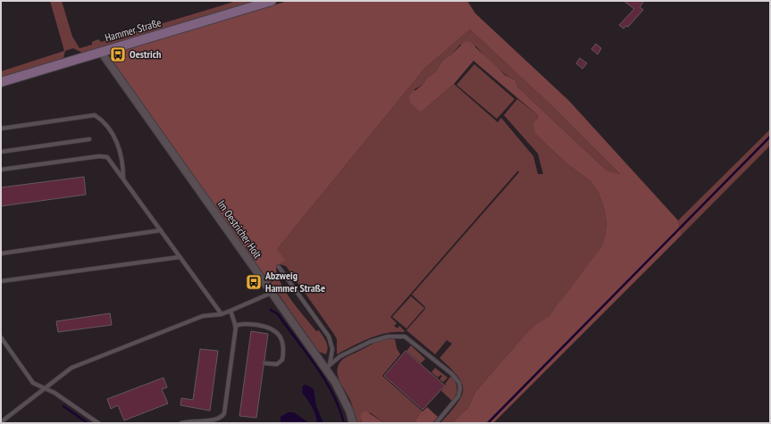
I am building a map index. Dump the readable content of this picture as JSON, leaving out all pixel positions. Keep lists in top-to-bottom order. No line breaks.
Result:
{"streets":{"main road":["Hammer Straße"],"street":["Im Oestricher Holt"]},"crossings":[["Hammer Straße","Im Oestricher Holt"]],"places":{"bus stop":["Oestrich","Abzweig Hammer Straße"]}}
